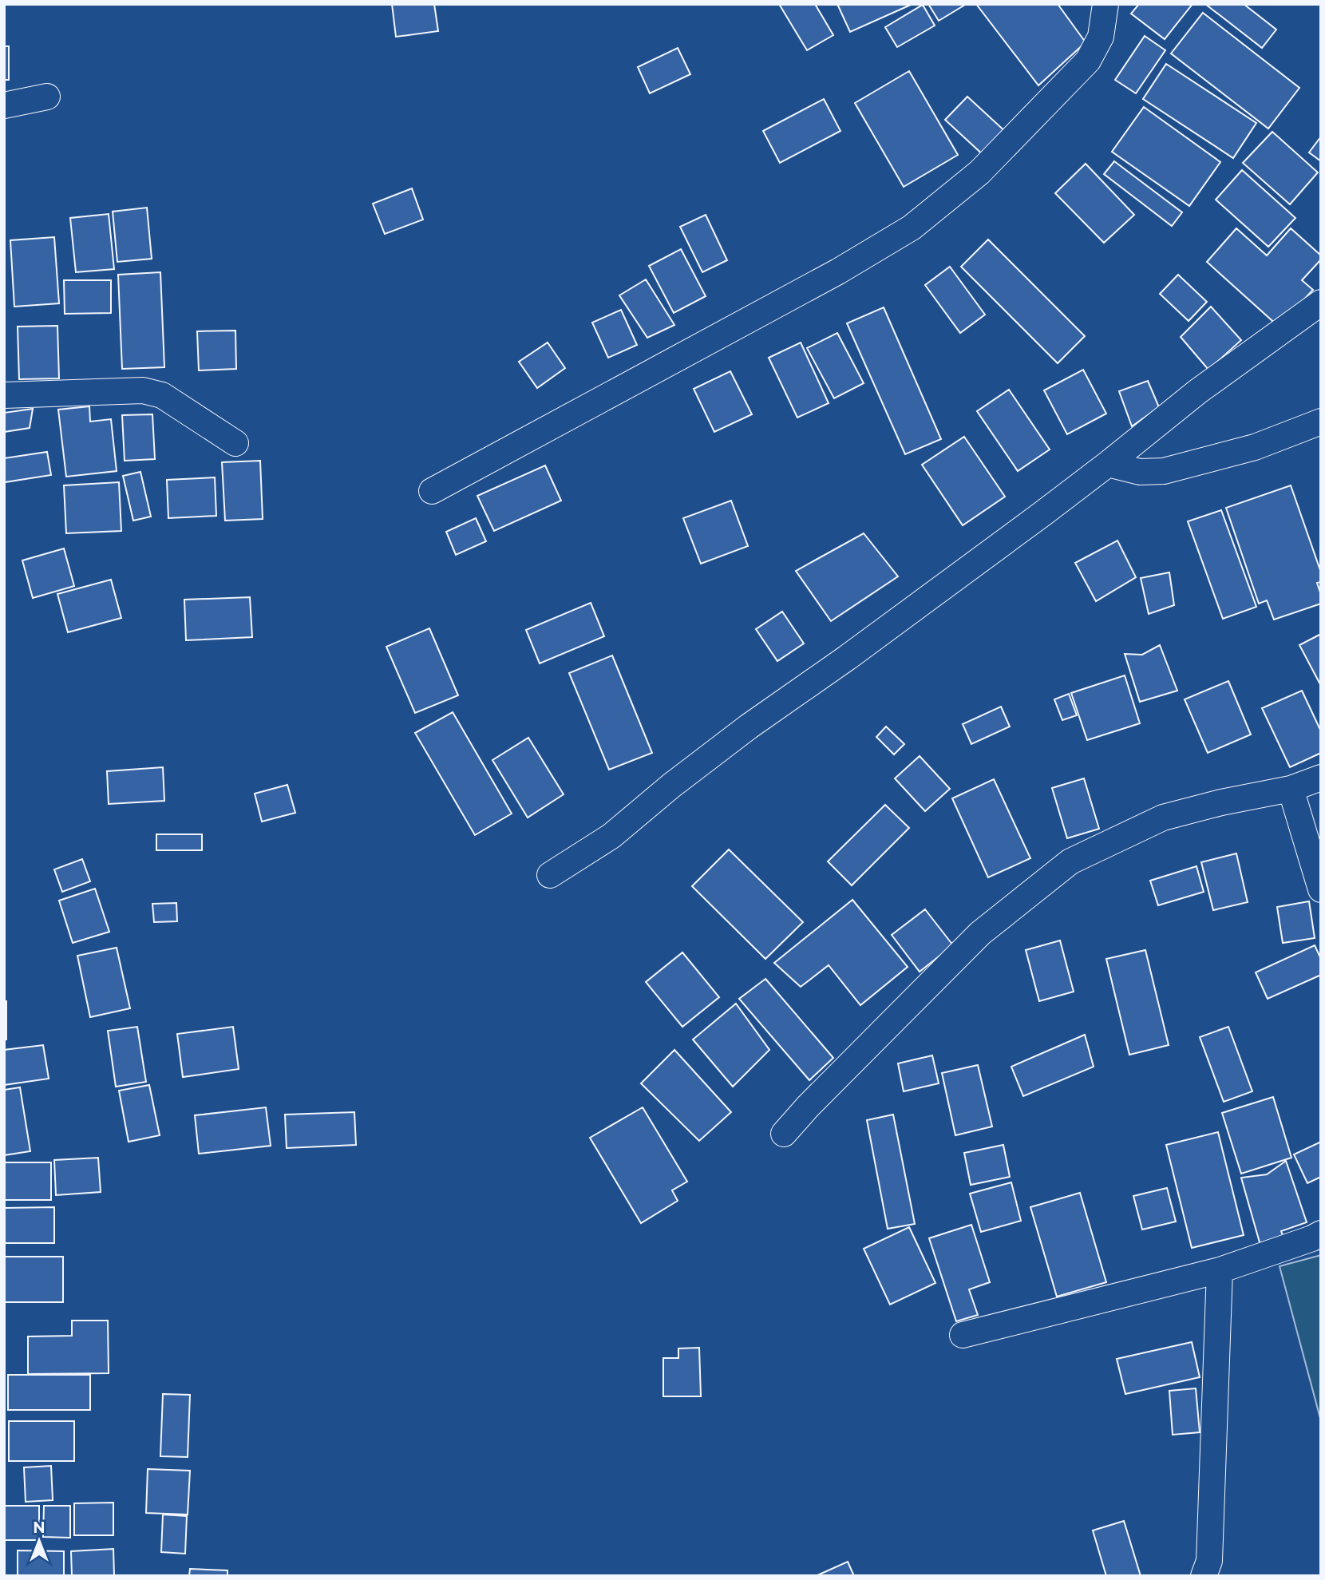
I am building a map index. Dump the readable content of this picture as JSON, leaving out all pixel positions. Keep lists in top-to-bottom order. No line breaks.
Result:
{"north":"top"}
